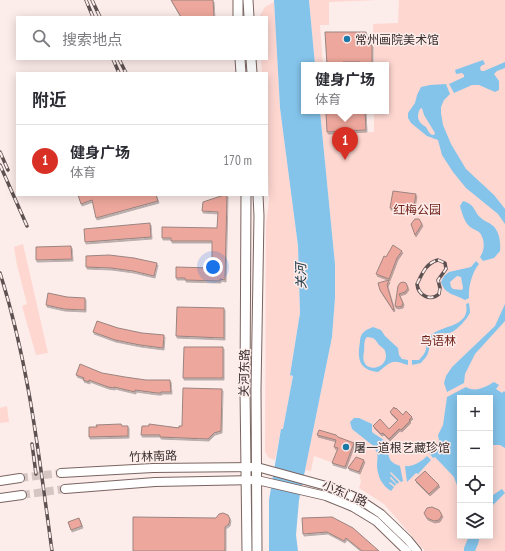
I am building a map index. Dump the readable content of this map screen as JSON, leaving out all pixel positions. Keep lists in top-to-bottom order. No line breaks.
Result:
{"streets":{"main road":["关河东路","竹林南路","小东门路"]},"crossings":[["关河东路","竹林南路"],["关河东路","小东门路"]],"water":["关河"],"parks":["红梅公园","鸟语林"],"places":["常州画院美术馆","屠一道根艺藏珍馆"],"page":{"search":"搜索地点","popup":["健身广场","体育"],"heading":"附近","list":[{"mark":"1","name":"健身广场","note":"体育","value":"170 m"}],"pins":"1","map_buttons":["+","−"]}}
